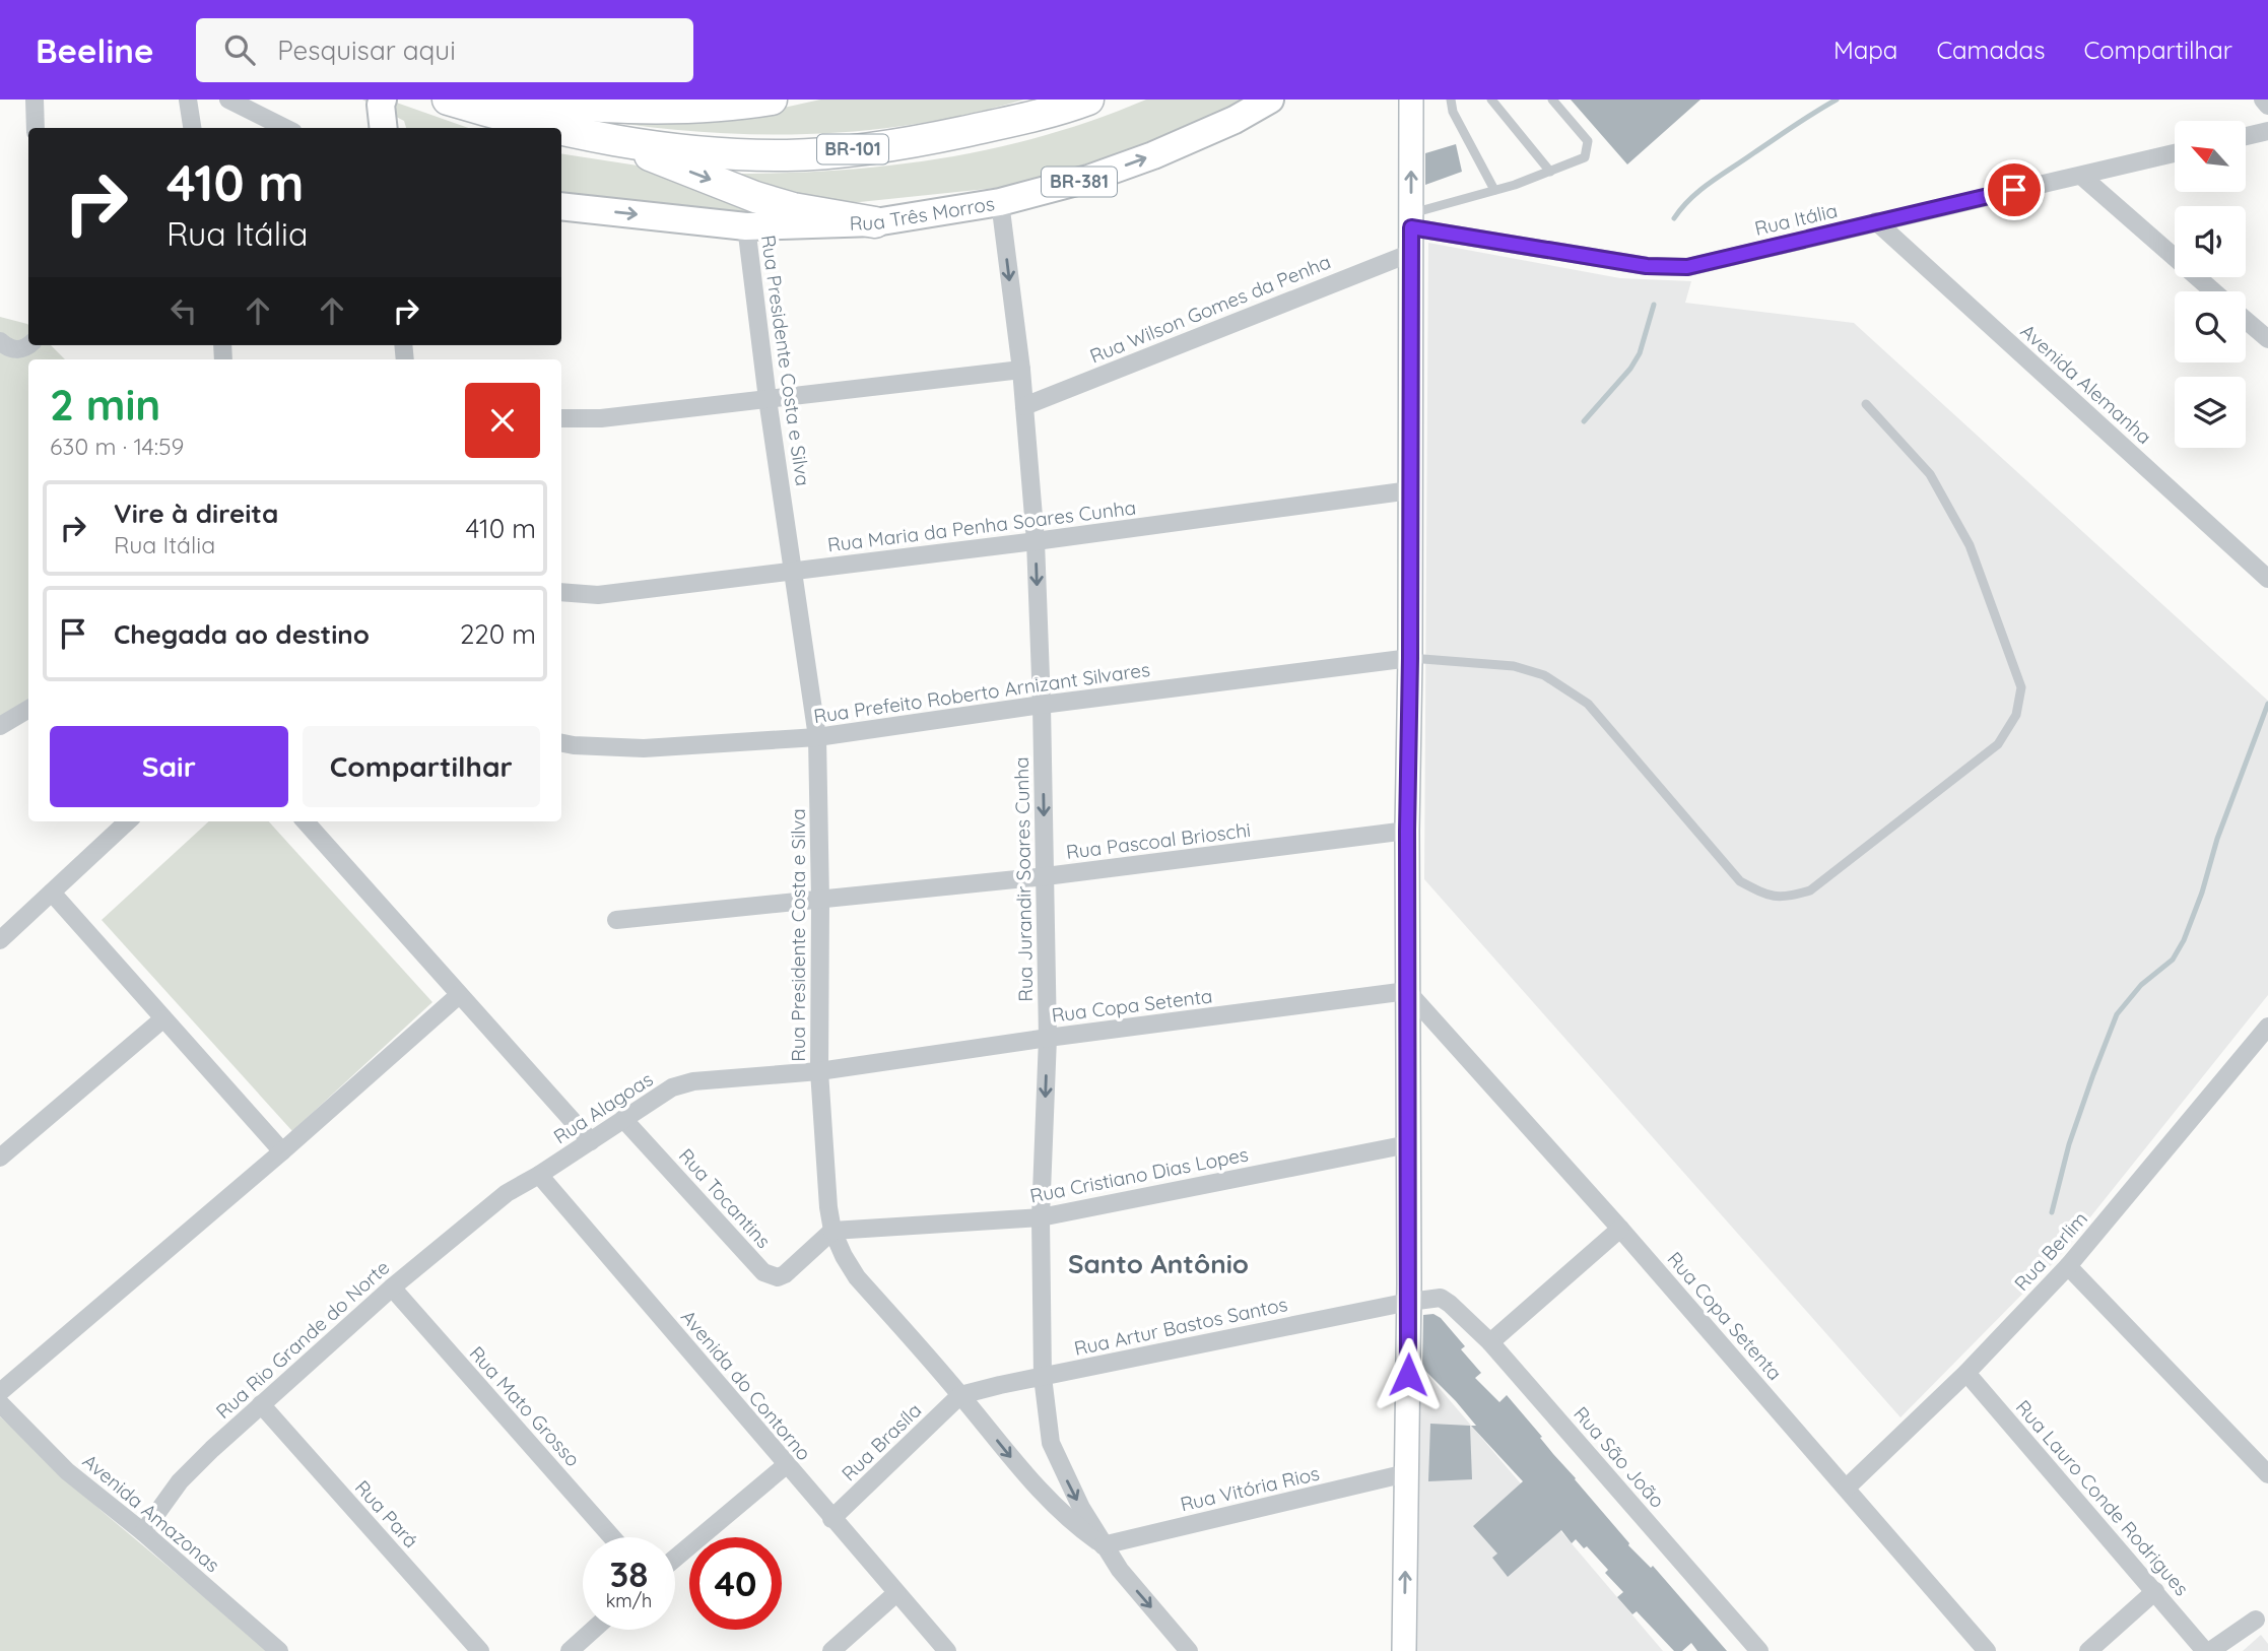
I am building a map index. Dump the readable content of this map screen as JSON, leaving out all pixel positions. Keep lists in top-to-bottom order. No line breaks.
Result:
{"streets":{"highway":["BR-101"],"main road":["BR-381","Rua Três Morros"],"street":["Rua Itália","Rua Wilson Gomes da Penha","Rua Presidente Costa e Silva","Avenida Alemanha","Rua Maria da Penha Soares Cunha","Rua Prefeito Roberto Arnizant Silvares","Rua Pascoal Brioschi","Rua Jurandir Soares Cunha","Rua Copa Setenta","Rua Alagoas","Rua Cristiano Dias Lopes","Rua Tocantins","Rua Berlim","Rua Artur Bastos Santos","Rua Rio Grande do Norte","Avenida do Contorno","Rua Mato Grosso","Rua Brasíla","Rua São João","Rua Vitória Rios","Rua Lauro Conde Rodrigues","Avenida Amazonas","Rua Pará"]},"crossings":[["Rua Três Morros","Rua Presidente Costa e Silva"],["Rua Três Morros","Rua Jurandir Soares Cunha"],["Rua Itália","Avenida Alemanha"],["Rua Wilson Gomes da Penha","Rua Jurandir Soares Cunha"],["Rua Presidente Costa e Silva","Rua Maria da Penha Soares Cunha"],["Rua Presidente Costa e Silva","Rua Prefeito Roberto Arnizant Silvares"],["Rua Presidente Costa e Silva","Rua Pascoal Brioschi"],["Rua Presidente Costa e Silva","Rua Jurandir Soares Cunha"],["Rua Presidente Costa e Silva","Rua Copa Setenta"],["Rua Presidente Costa e Silva","Rua Alagoas"],["Rua Presidente Costa e Silva","Rua Cristiano Dias Lopes"],["Rua Presidente Costa e Silva","Rua Tocantins"],["Rua Presidente Costa e Silva","Rua Artur Bastos Santos"],["Rua Presidente Costa e Silva","Rua Brasíla"],["Rua Presidente Costa e Silva","Rua Vitória Rios"],["Rua Maria da Penha Soares Cunha","Rua Jurandir Soares Cunha"],["Rua Prefeito Roberto Arnizant Silvares","Rua Jurandir Soares Cunha"],["Rua Pascoal Brioschi","Rua Jurandir Soares Cunha"],["Rua Jurandir Soares Cunha","Rua Copa Setenta"],["Rua Jurandir Soares Cunha","Rua Cristiano Dias Lopes"],["Rua Jurandir Soares Cunha","Rua Artur Bastos Santos"],["Rua Jurandir Soares Cunha","Rua Vitória Rios"],["Rua Copa Setenta","Rua Alagoas"],["Rua Copa Setenta","Rua Berlim"],["Rua Alagoas","Rua Tocantins"],["Rua Alagoas","Rua Rio Grande do Norte"],["Rua Alagoas","Avenida do Contorno"],["Rua Cristiano Dias Lopes","Rua Tocantins"],["Rua Berlim","Rua Lauro Conde Rodrigues"],["Rua Artur Bastos Santos","Rua Brasíla"],["Rua Artur Bastos Santos","Rua São João"],["Rua Rio Grande do Norte","Avenida do Contorno"],["Rua Rio Grande do Norte","Rua Mato Grosso"],["Rua Rio Grande do Norte","Avenida Amazonas"],["Rua Rio Grande do Norte","Rua Pará"],["Avenida do Contorno","Rua Brasíla"]],"one_way":["Rua Três Morros","Rua Jurandir Soares Cunha"],"districts":["Santo Antônio"],"north":"top left","page":{"header":"Beeline","search":"Pesquisar aqui","nav":["Mapa","Camadas","Compartilhar"],"turn":["410 m","Rua Itália"],"heading":["2 min","630 m · 14:59"],"list":[{"name":"Vire à direita","note":"Rua Itália","value":"410 m"},{"name":"Chegada ao destino","value":"220 m"}],"buttons":["Sair","Compartilhar"],"speed":"38 km/h","limit":"40"}}
